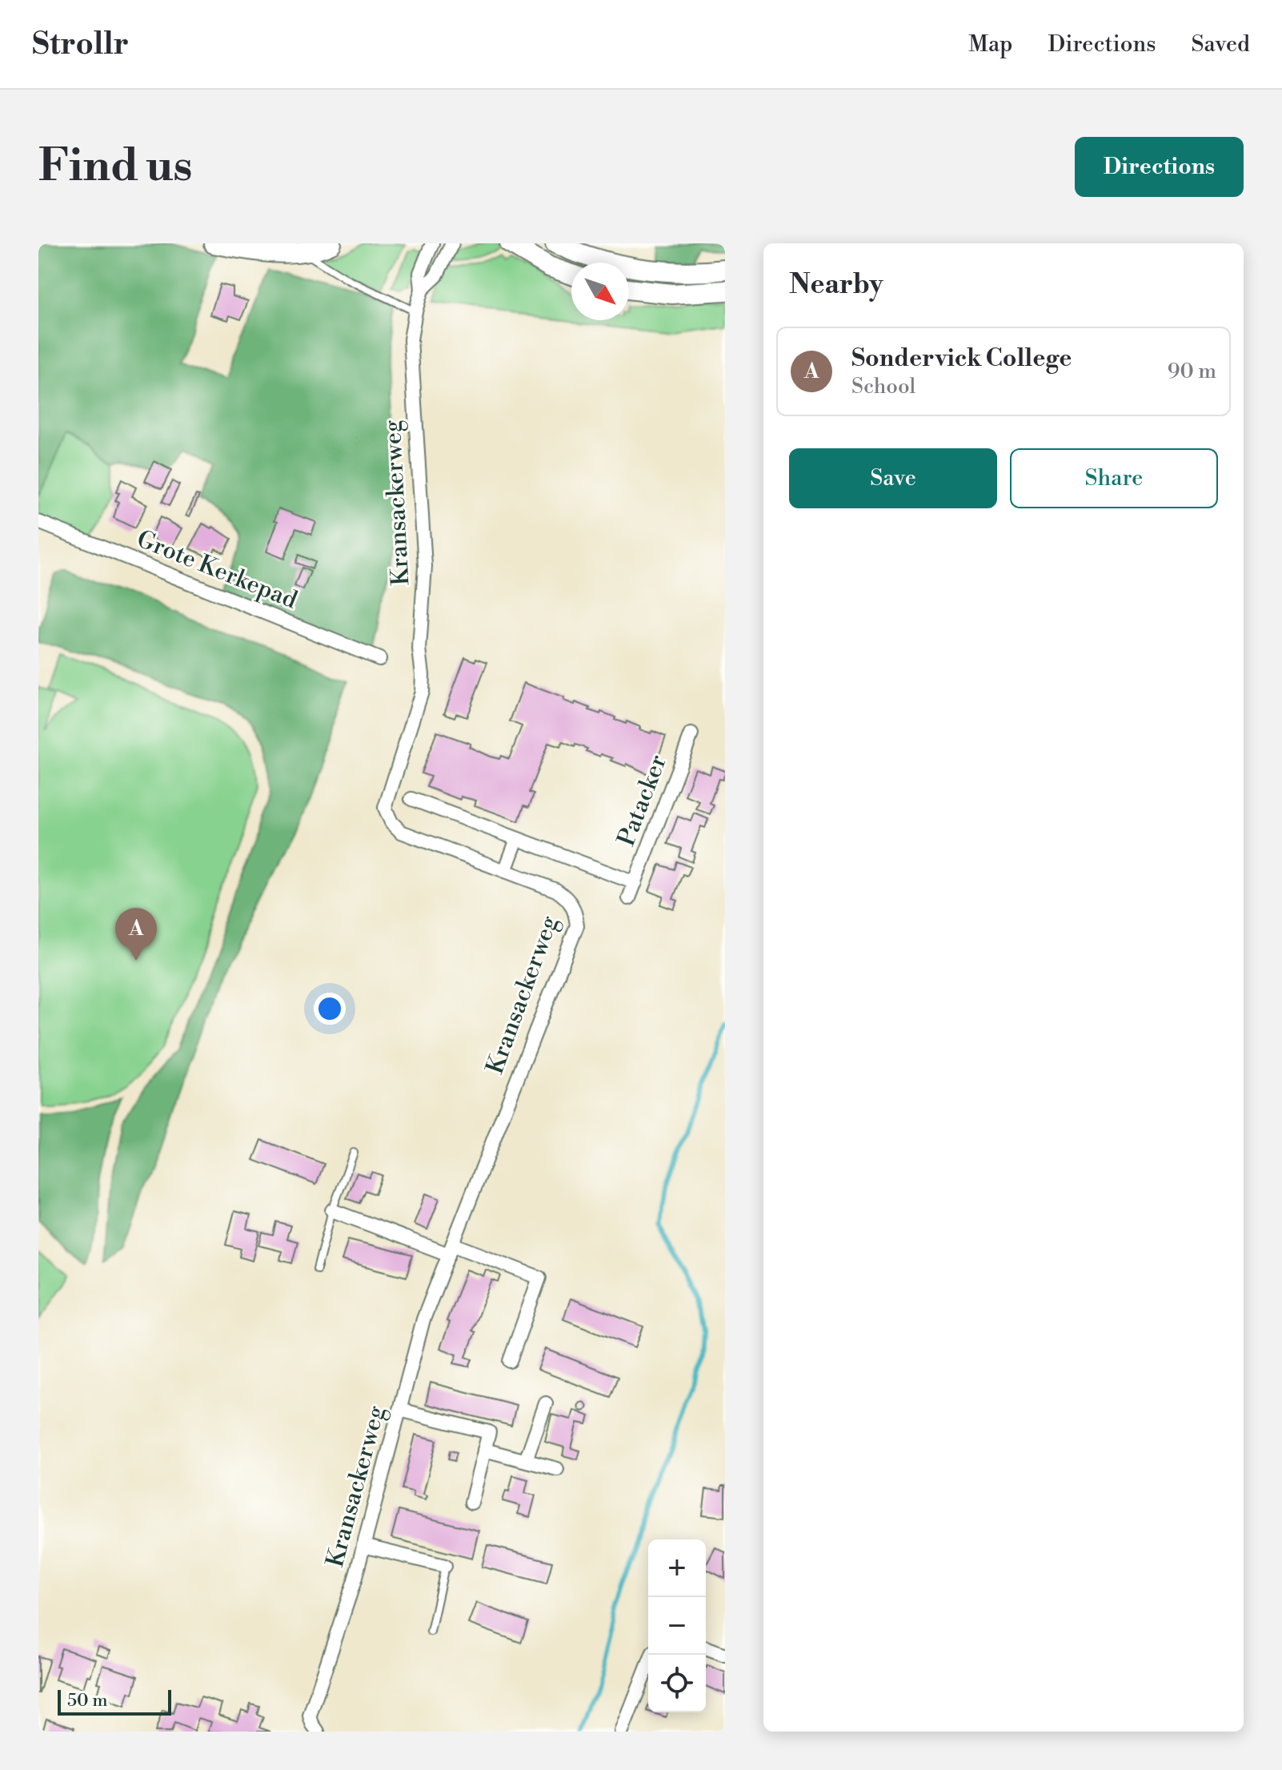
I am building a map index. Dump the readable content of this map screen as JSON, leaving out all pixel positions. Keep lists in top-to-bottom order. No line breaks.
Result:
{"streets":{"street":["Kransackerweg","Grote Kerkepad","Patacker"]},"scale_bar":"50 m","north":"bottom right","page":{"header":"Strollr","nav":["Map","Directions","Saved"],"buttons":["Directions",["Save","Share"]],"title":"Find us","heading":"Nearby","list":[{"mark":"A","name":"Sondervick College","note":"School","value":"90 m"}],"pins":"A","map_buttons":["+","−"],"scale":"50 m"}}
